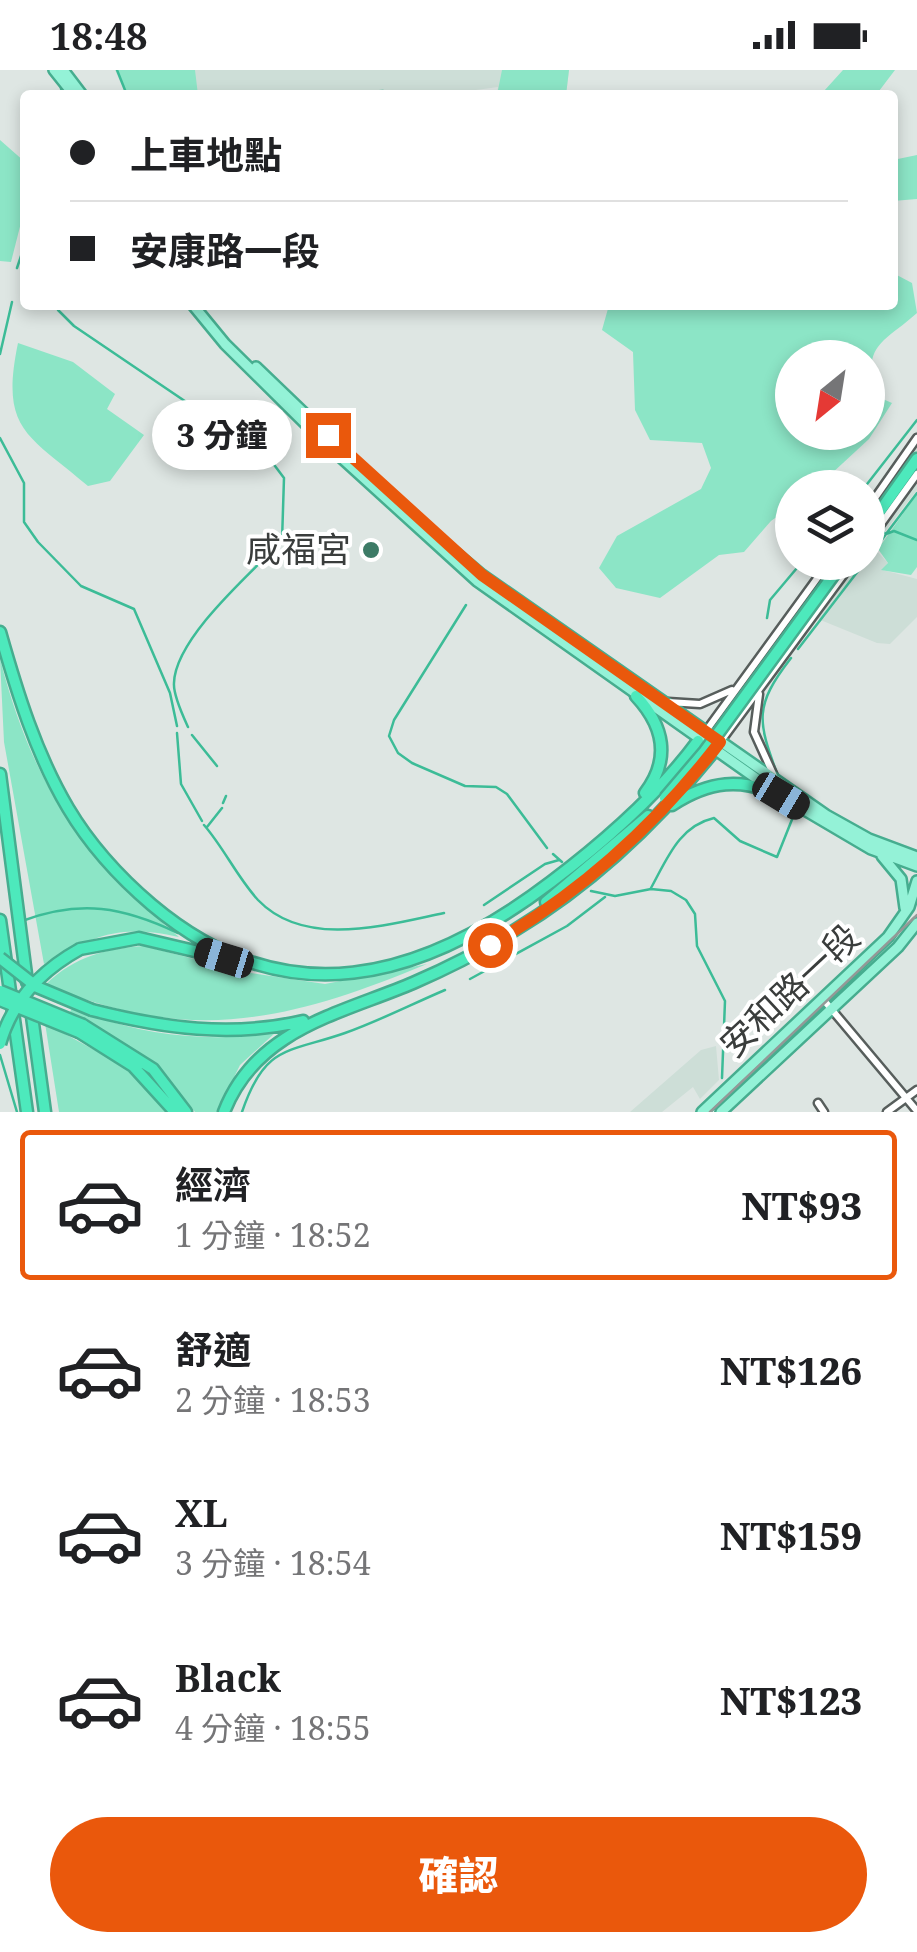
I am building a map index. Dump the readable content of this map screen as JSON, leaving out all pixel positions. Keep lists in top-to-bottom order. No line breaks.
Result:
{"streets":{"main road":["安和路一段"]},"places":["咸福宮"],"north":"bottom left","page":{"status":"18:48","banner":["上車地點","安康路一段"],"bubble":"3 分鐘","list":[{"name":"經濟","note":"1 分鐘 · 18:52","value":"NT$93"},{"name":"舒適","note":"2 分鐘 · 18:53","value":"NT$126"},{"name":"XL","note":"3 分鐘 · 18:54","value":"NT$159"},{"name":"Black","note":"4 分鐘 · 18:55","value":"NT$123"}],"buttons":"確認"}}
